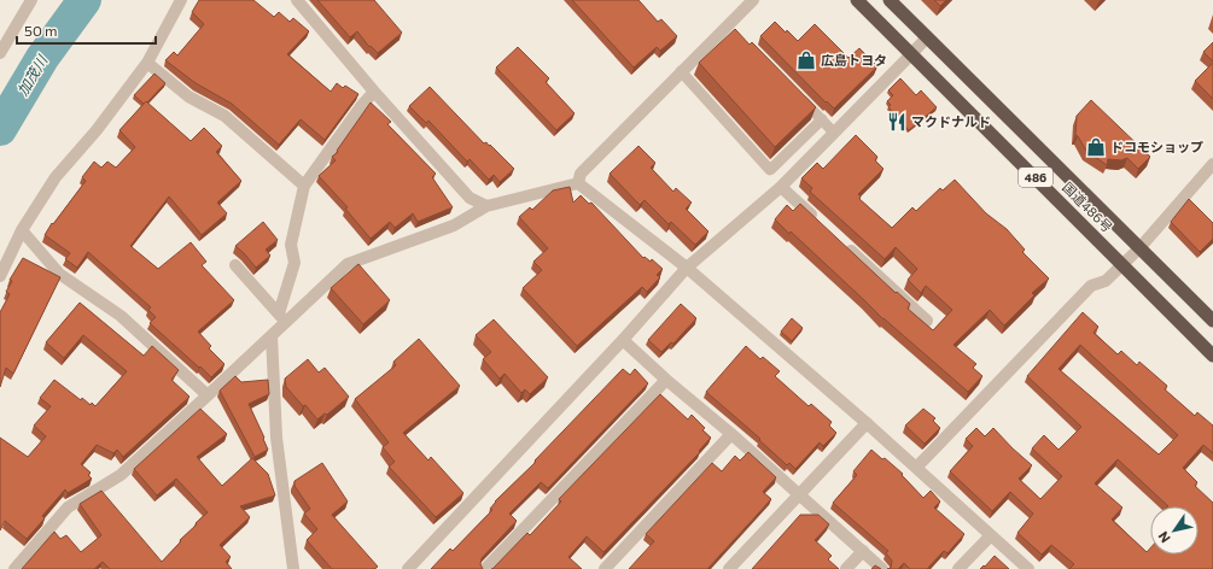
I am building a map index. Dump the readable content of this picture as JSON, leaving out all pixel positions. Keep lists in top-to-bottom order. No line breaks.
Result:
{"streets":{"highway":["486","国道486号"]},"water":["加茂川"],"places":{"shop":["広島トヨタ","ドコモショップ"],"restaurant":["マクドナルド"]},"scale_bar":"50 m","north":"bottom left"}
